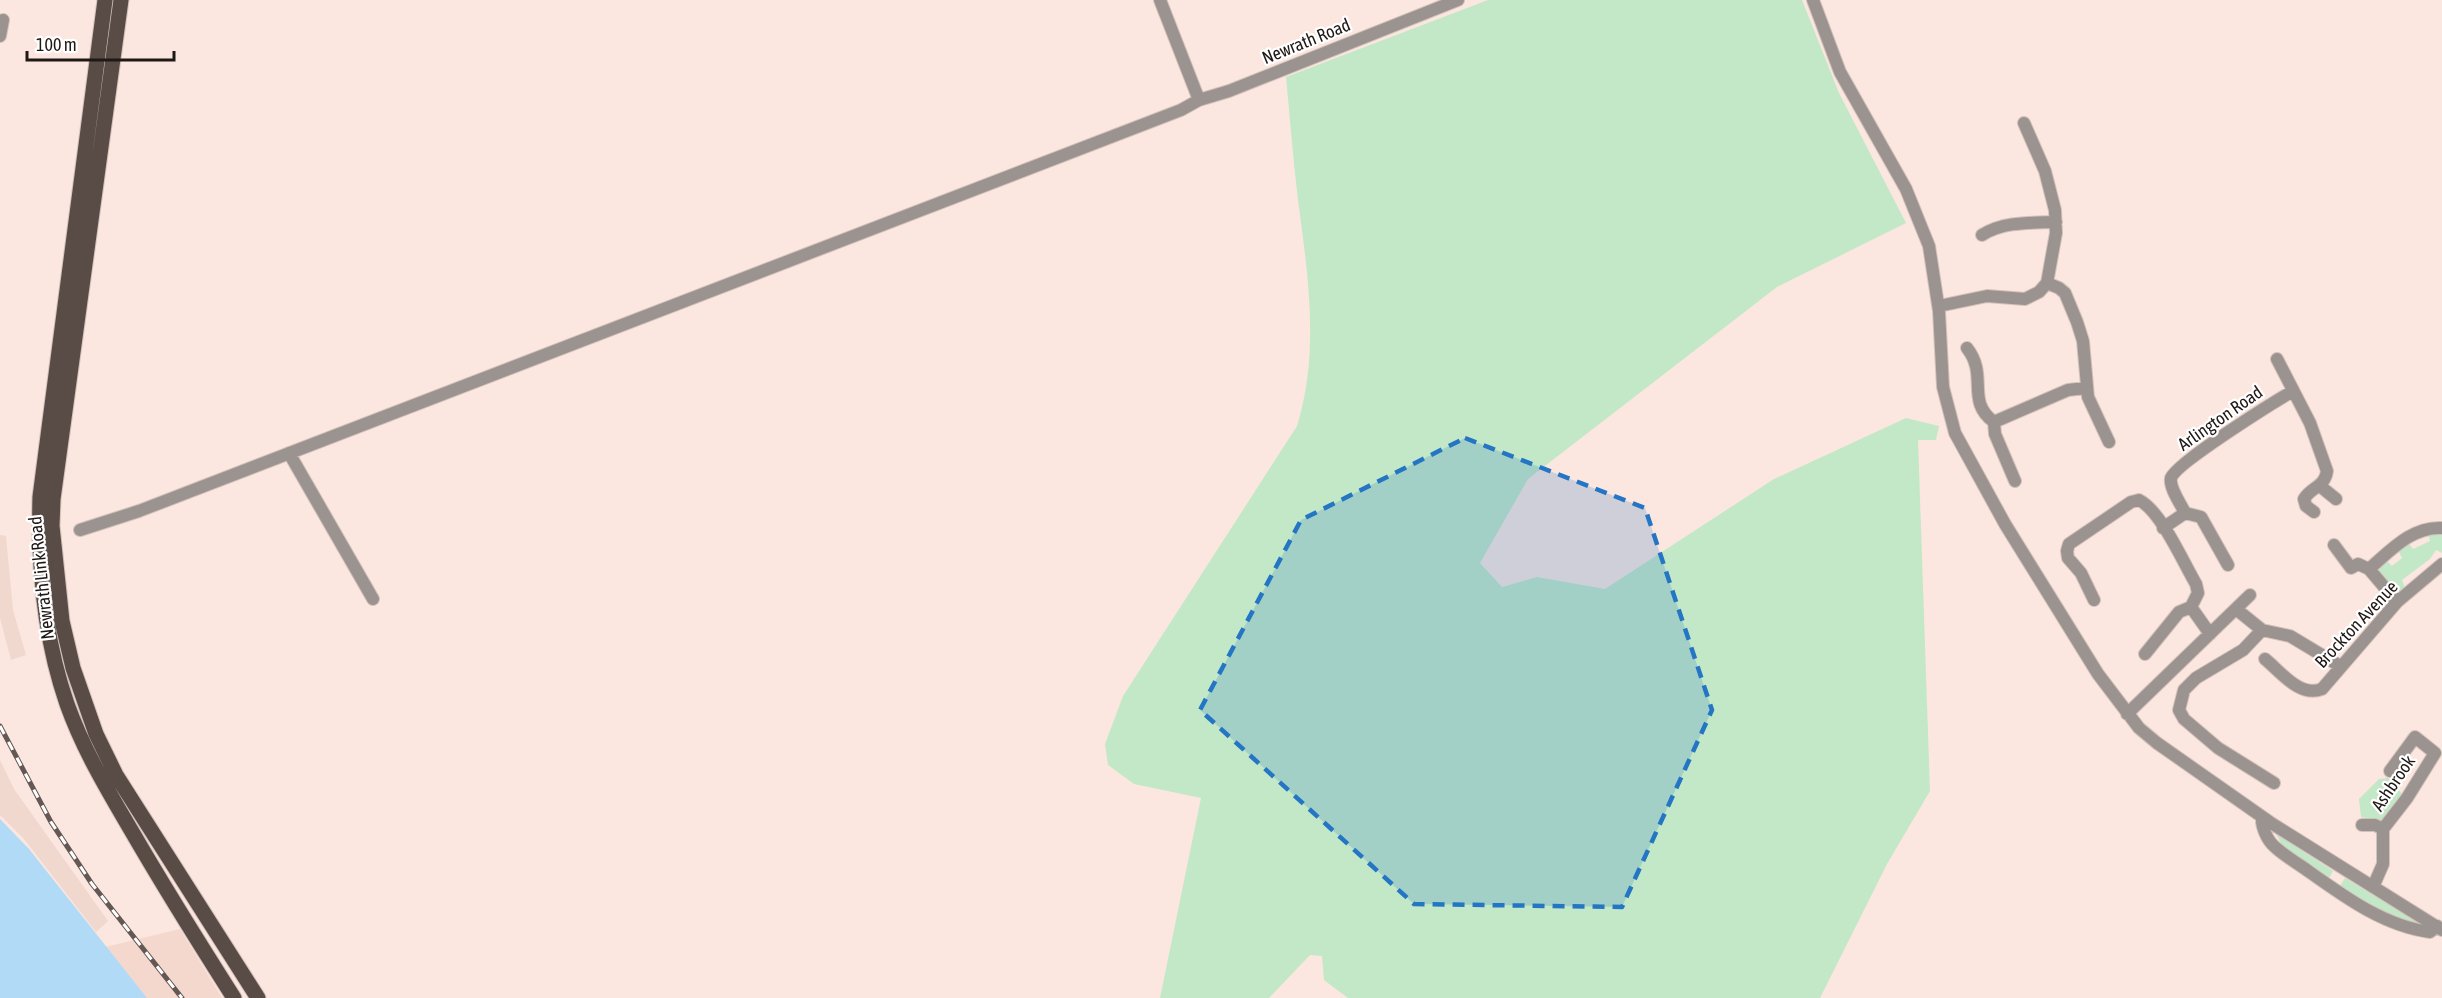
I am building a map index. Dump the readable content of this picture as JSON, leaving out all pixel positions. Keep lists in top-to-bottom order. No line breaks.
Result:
{"streets":{"main road":["Newrath Link Road"],"street":["Newrath Road","Arlington Road","Brockton Avenue","Ashbrook"]},"scale_bar":"100 m"}
